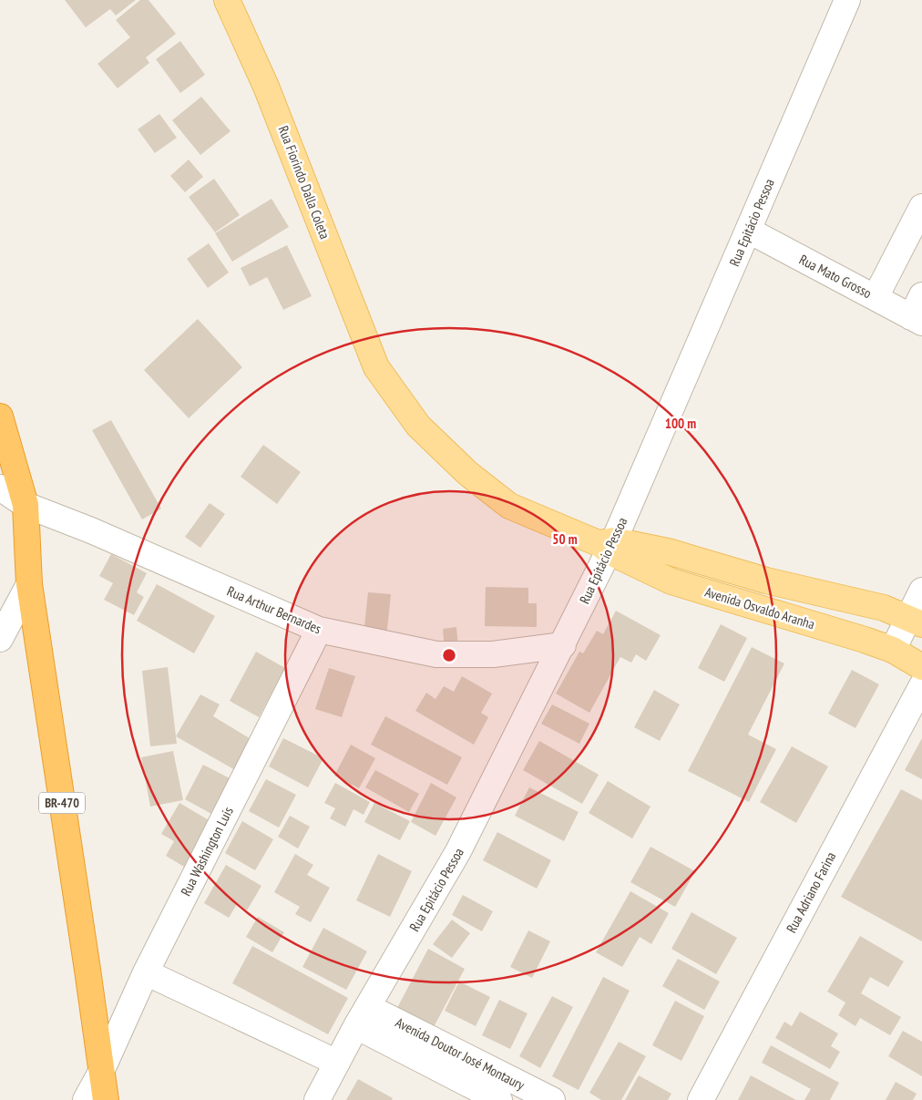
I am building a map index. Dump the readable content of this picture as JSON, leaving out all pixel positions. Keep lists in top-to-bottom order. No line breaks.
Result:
{"streets":{"highway":["BR-470"],"main road":["Rua Fiorindo Dalla Coleta","Avenida Osvaldo Aranha"],"street":["Rua Epitácio Pessoa","Rua Mato Grosso","Rua Arthur Bernardes","Rua Washington Luis","Rua Adriano Farina","Avenida Doutor José Montaury"]},"crossings":[["Rua Fiorindo Dalla Coleta","Avenida Osvaldo Aranha"],["Rua Epitácio Pessoa","Rua Mato Grosso"],["Rua Epitácio Pessoa","Avenida Osvaldo Aranha"],["Rua Epitácio Pessoa","Rua Arthur Bernardes"],["Rua Epitácio Pessoa","Avenida Doutor José Montaury"],["Rua Arthur Bernardes","BR-470"],["Rua Arthur Bernardes","Rua Washington Luis"],["BR-470","Rua Washington Luis"]],"rings":["100 m","50 m"]}
